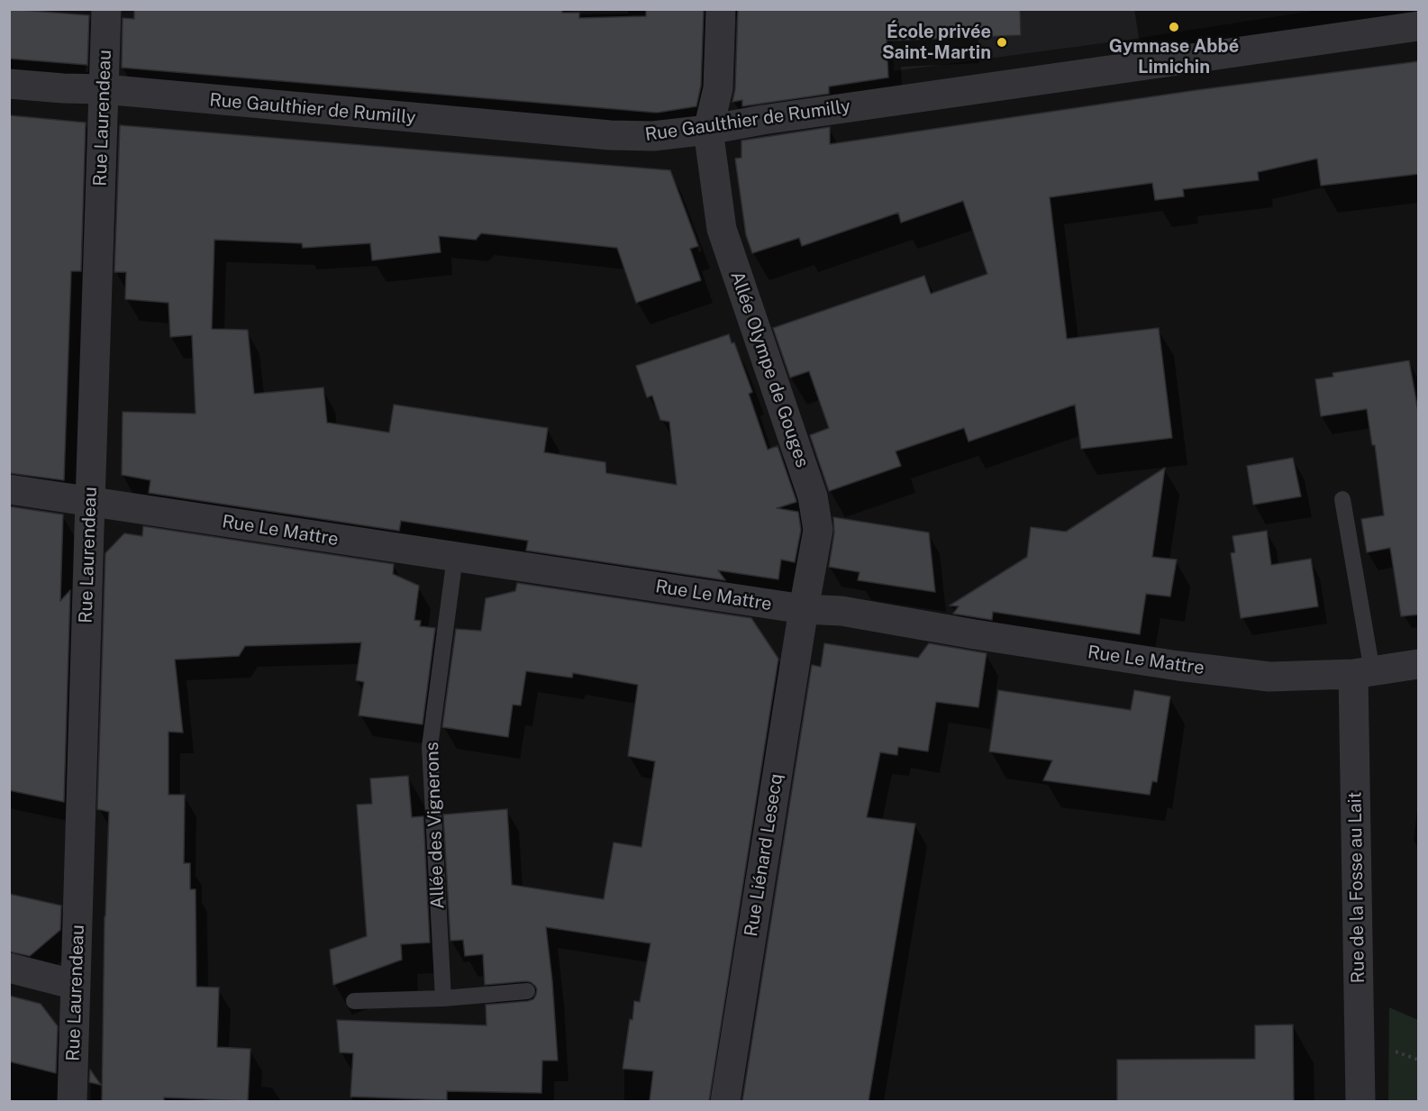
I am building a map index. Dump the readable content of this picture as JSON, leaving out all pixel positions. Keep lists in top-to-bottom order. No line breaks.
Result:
{"streets":{"street":["Rue Gaulthier de Rumilly","Rue Laurendeau","Allée Olympe de Gouges","Rue Le Mattre","Rue Liénard Lesecq","Rue de la Fosse au Lait"],"lane":["Allée des Vignerons"]},"crossings":[["Rue Gaulthier de Rumilly","Rue Laurendeau"],["Rue Gaulthier de Rumilly","Allée Olympe de Gouges"],["Rue Laurendeau","Rue Le Mattre"],["Allée Olympe de Gouges","Rue Le Mattre"],["Allée Olympe de Gouges","Rue Liénard Lesecq"],["Rue Le Mattre","Allée des Vignerons"],["Rue Le Mattre","Rue Liénard Lesecq"],["Rue Le Mattre","Rue de la Fosse au Lait"]],"places":["Gymnase Abbé Limichin","École privée Saint-Martin"]}
